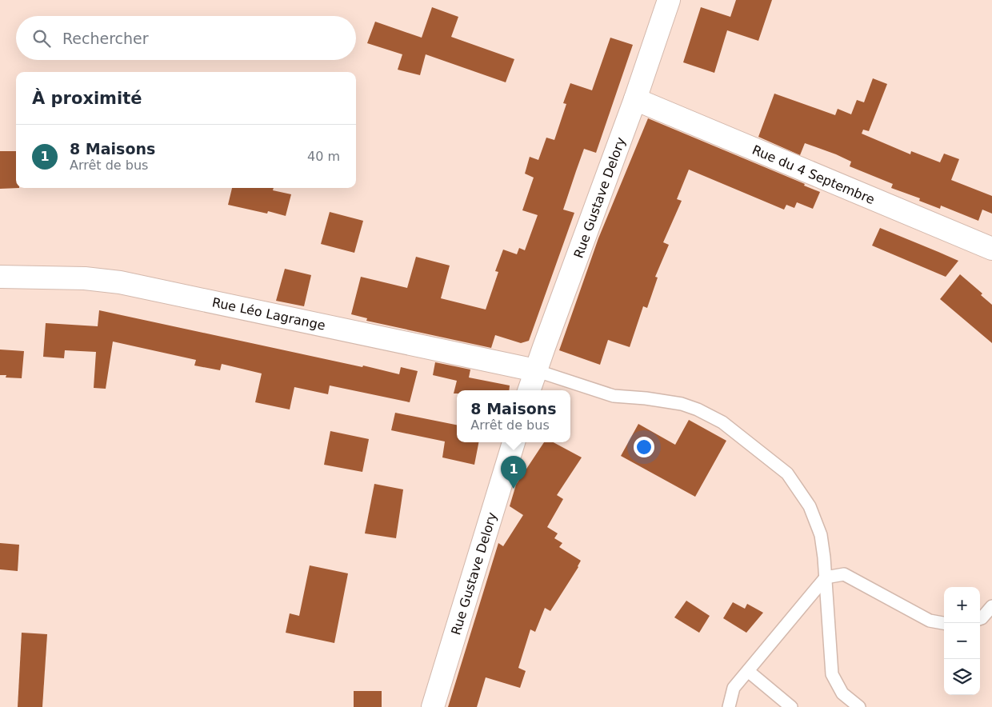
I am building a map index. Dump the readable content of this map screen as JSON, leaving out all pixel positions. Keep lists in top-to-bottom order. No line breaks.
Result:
{"streets":{"street":["Rue du 4 Septembre","Rue Gustave Delory","Rue Léo Lagrange"]},"crossings":[["Rue du 4 Septembre","Rue Gustave Delory"],["Rue Gustave Delory","Rue Léo Lagrange"]],"page":{"search":"Rechercher","heading":"À proximité","list":[{"mark":"1","name":"8 Maisons","note":"Arrêt de bus","value":"40 m"}],"popup":["8 Maisons","Arrêt de bus"],"pins":"1","map_buttons":["+","−"]}}
